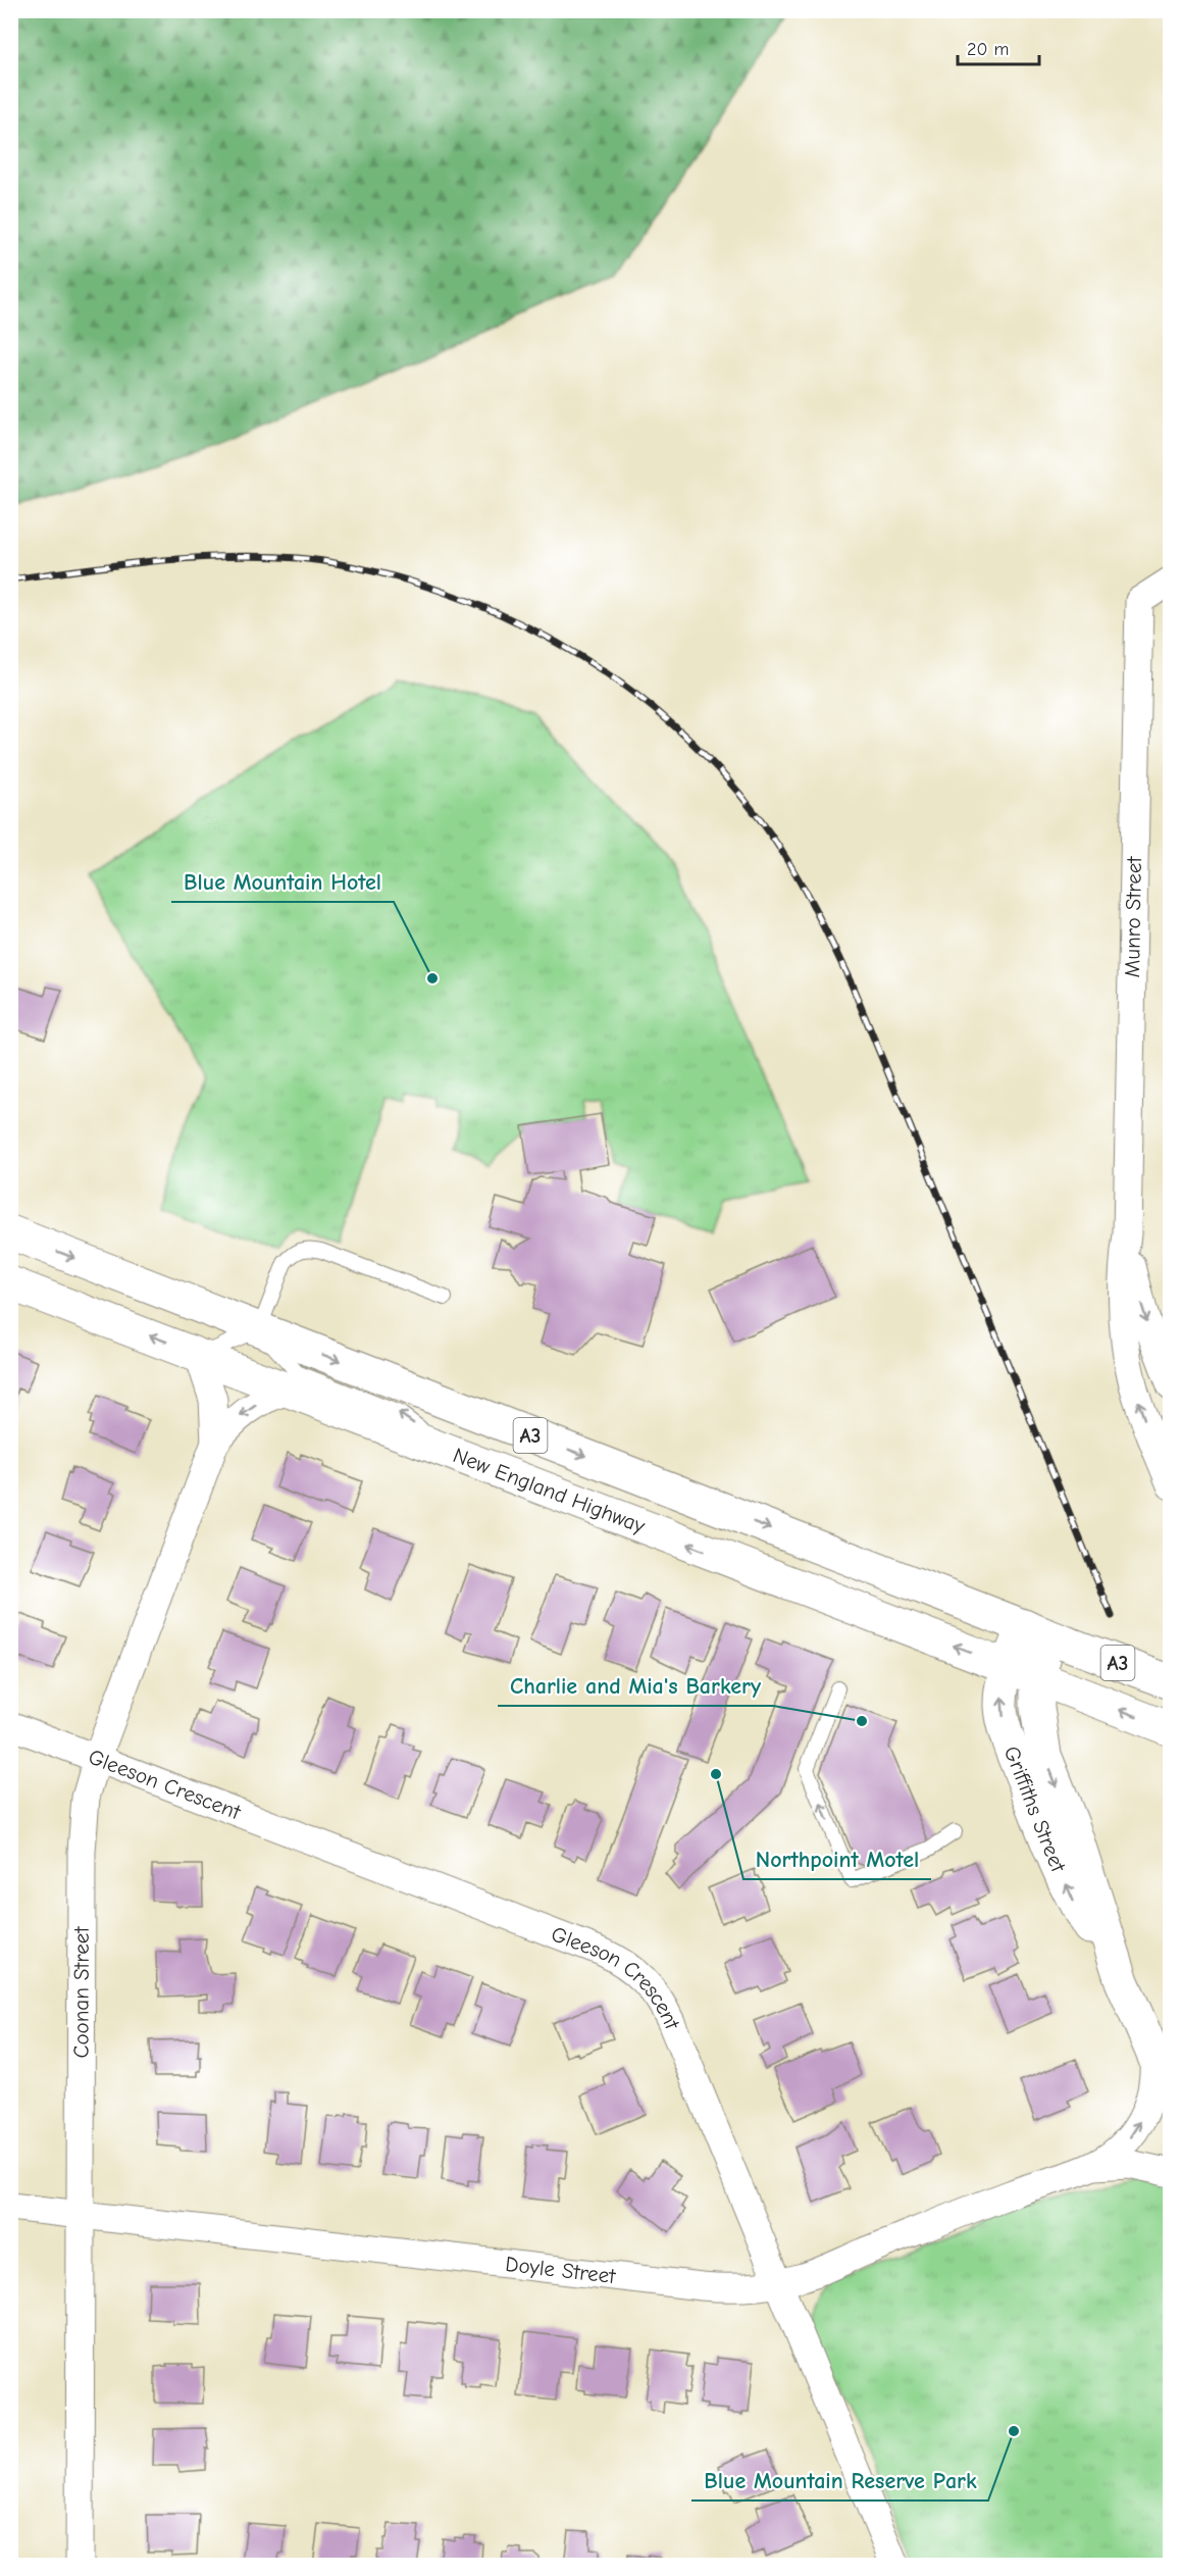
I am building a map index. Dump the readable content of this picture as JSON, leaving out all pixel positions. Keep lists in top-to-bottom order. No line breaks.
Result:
{"streets":{"main road":["A3","New England Highway","Griffiths Street"],"street":["Munro Street","Gleeson Crescent","Coonan Street","Doyle Street"]},"crossings":[["A3","Griffiths Street"],["New England Highway","Griffiths Street"],["New England Highway","Coonan Street"],["Gleeson Crescent","Coonan Street"],["Gleeson Crescent","Doyle Street"],["Griffiths Street","Doyle Street"],["Coonan Street","Doyle Street"]],"places":["Blue Mountain Hotel","Charlie and Mia's Barkery","Northpoint Motel","Blue Mountain Reserve Park"],"scale_bar":"20 m"}
